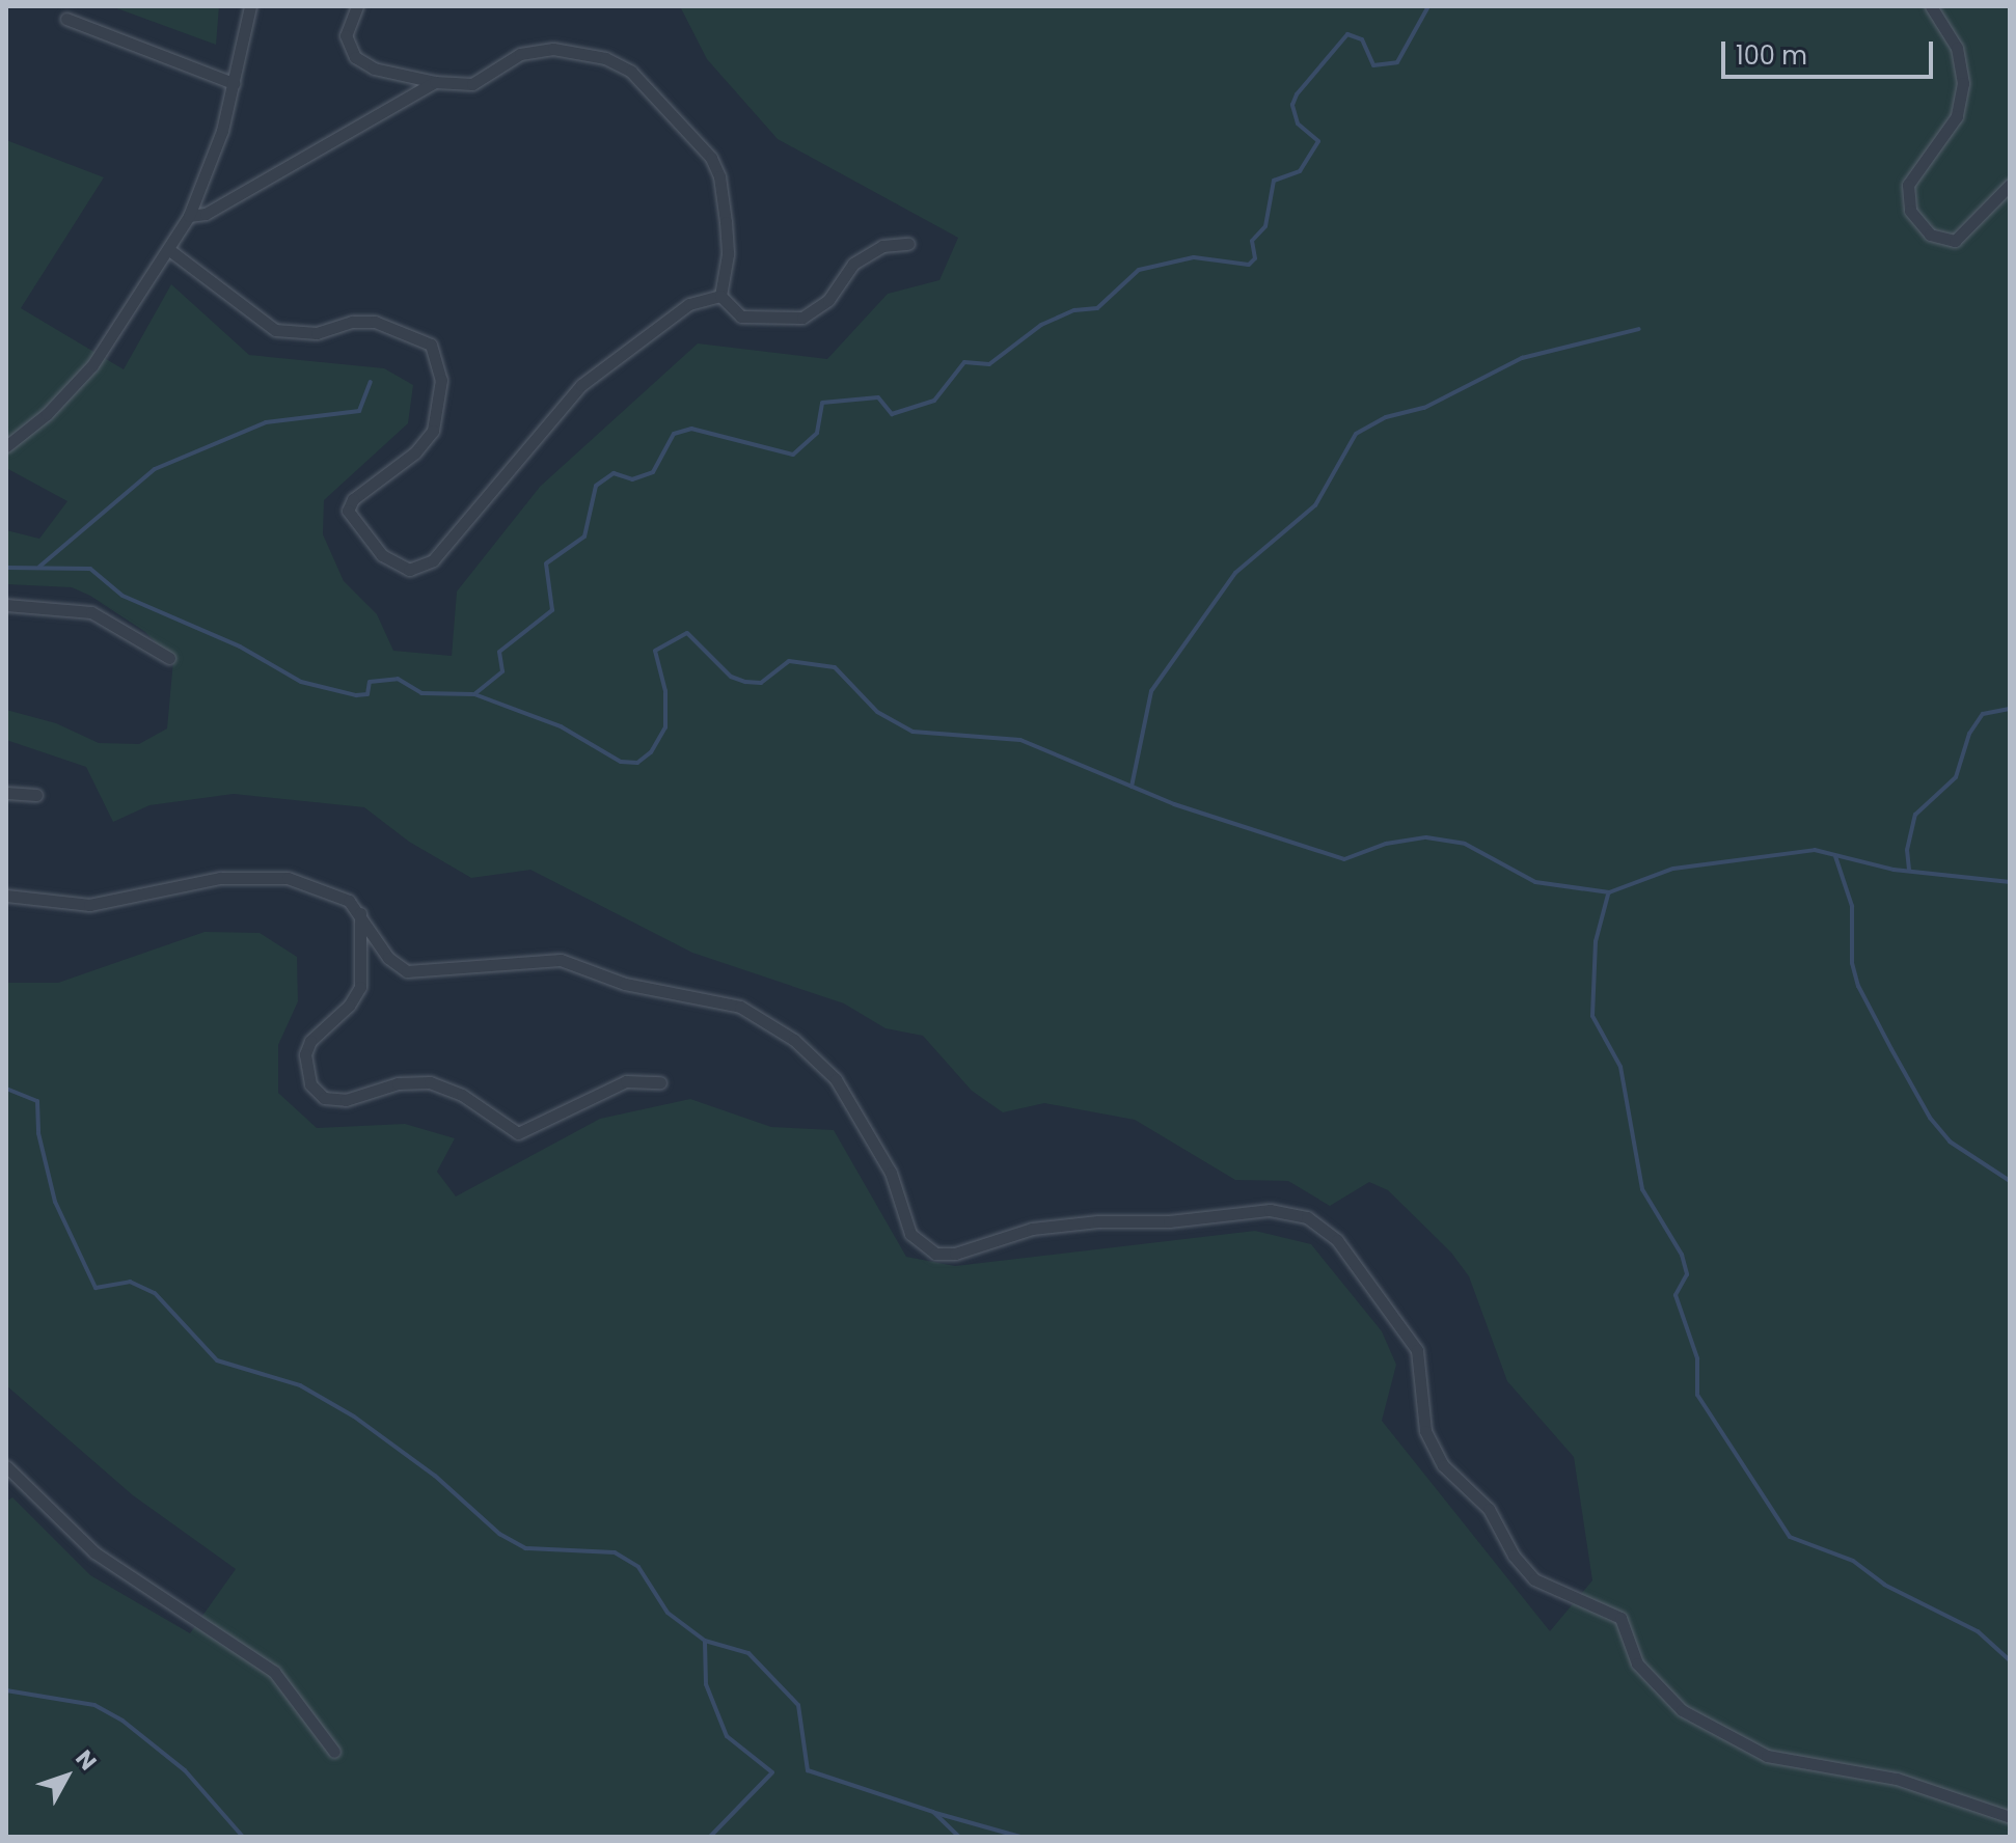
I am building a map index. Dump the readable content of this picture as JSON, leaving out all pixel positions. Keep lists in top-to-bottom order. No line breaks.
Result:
{"scale_bar":"100 m","north":"top right"}
